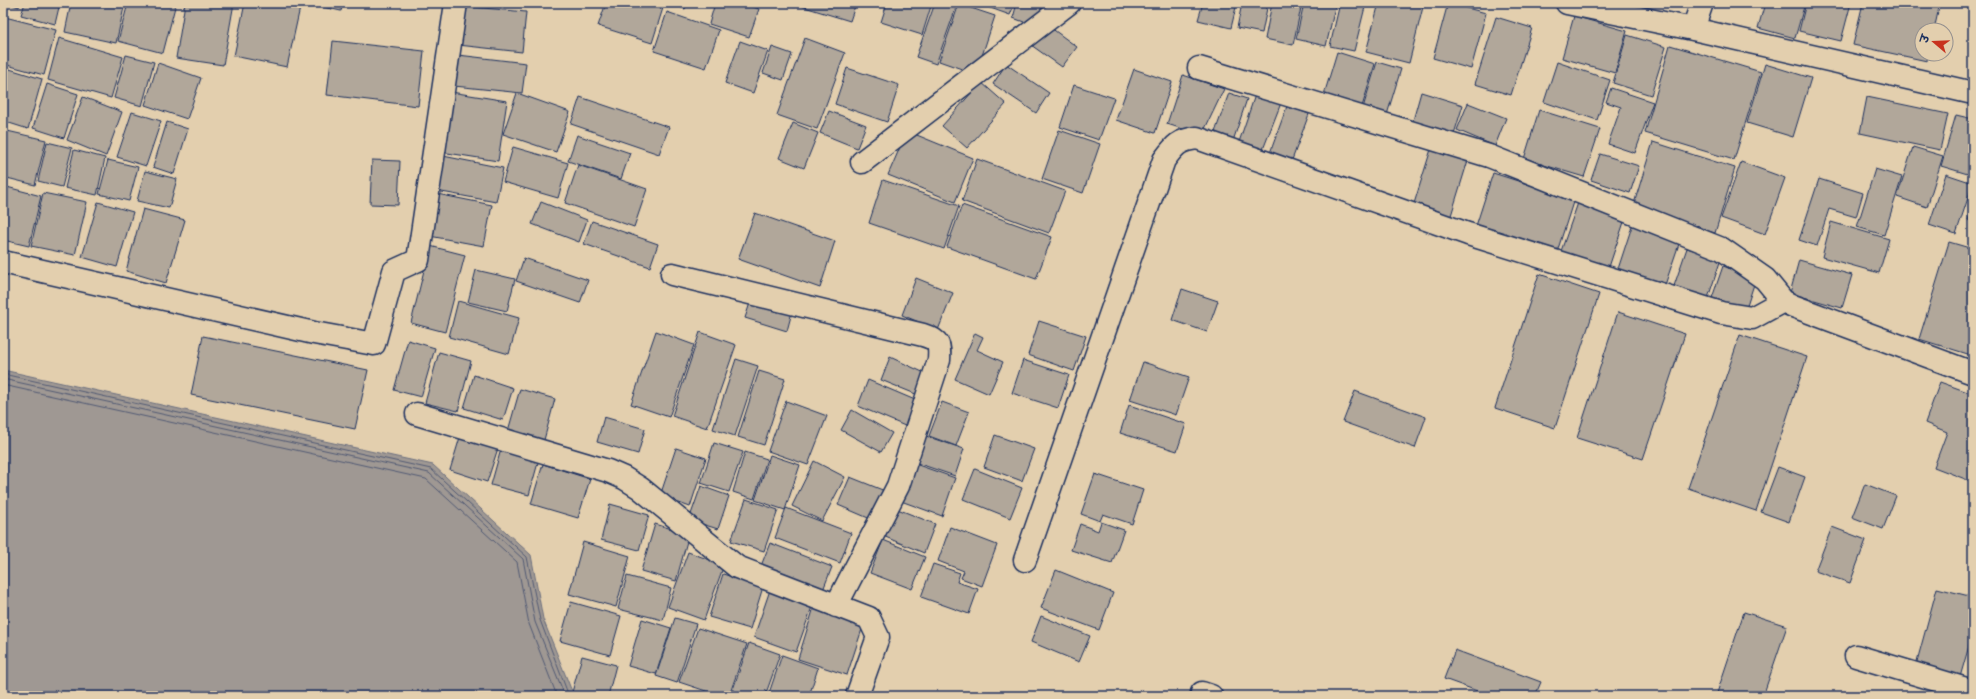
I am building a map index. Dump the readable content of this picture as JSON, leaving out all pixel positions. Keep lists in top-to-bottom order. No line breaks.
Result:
{"north":"left"}
